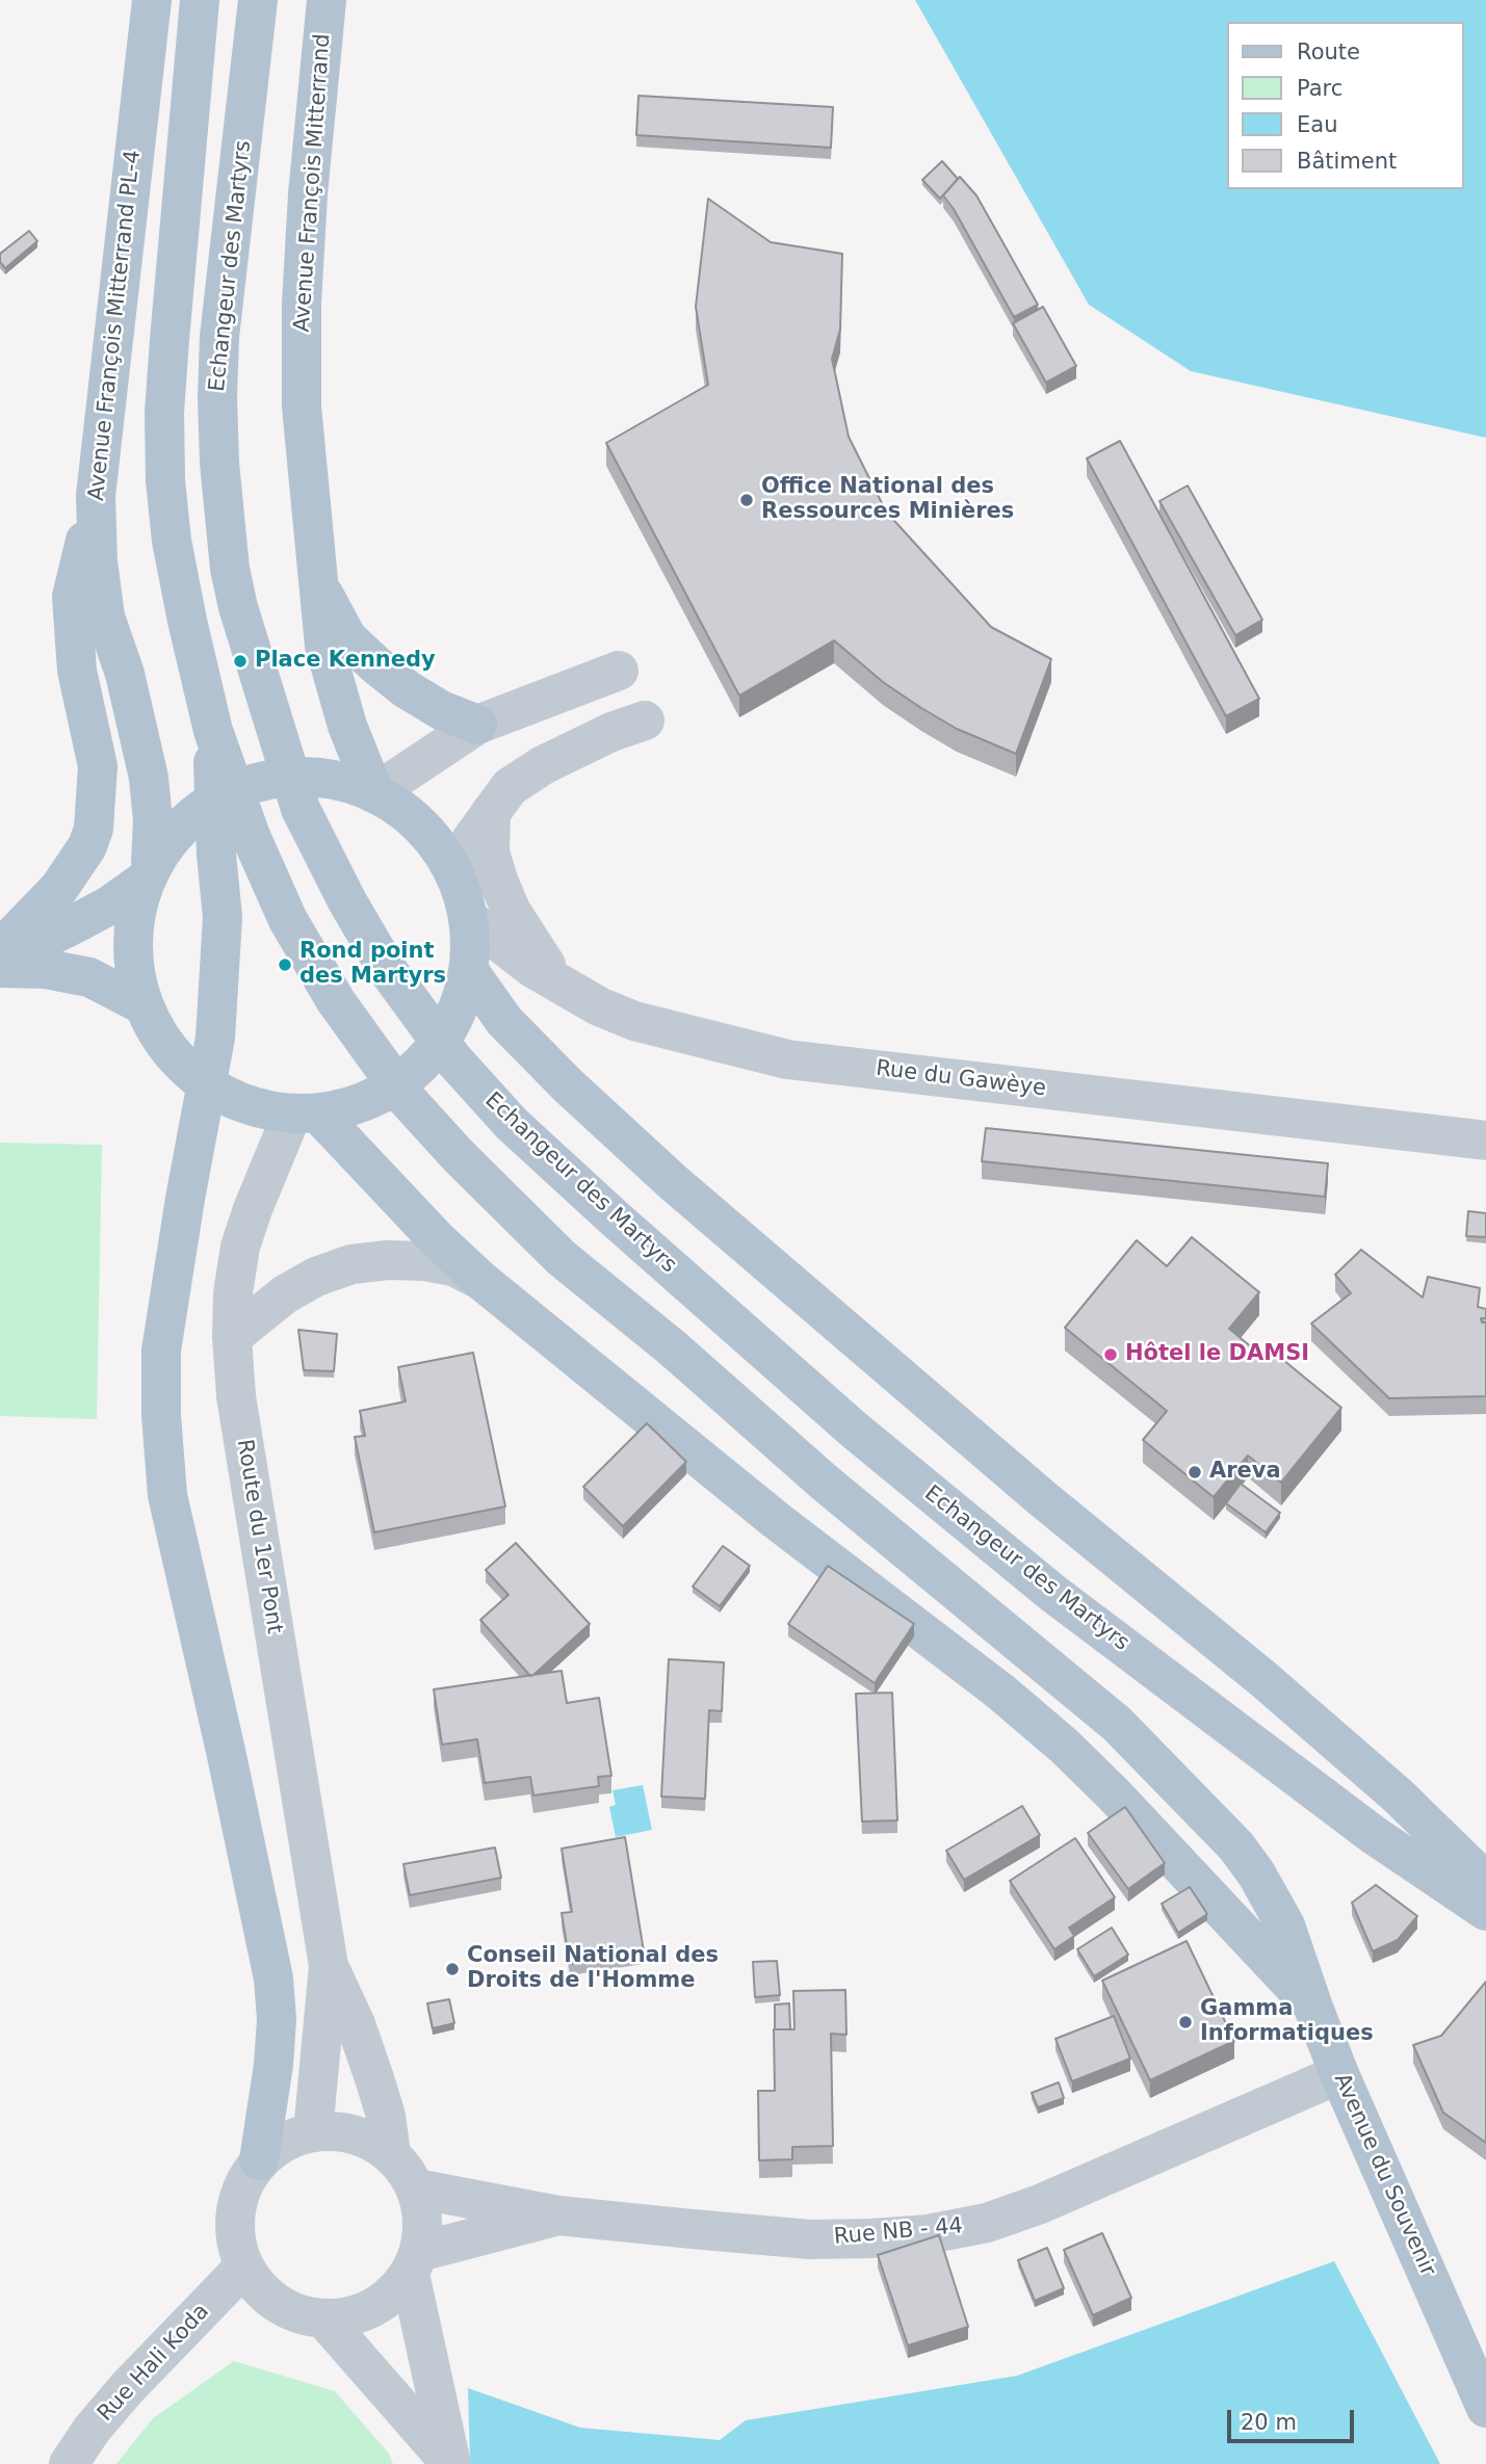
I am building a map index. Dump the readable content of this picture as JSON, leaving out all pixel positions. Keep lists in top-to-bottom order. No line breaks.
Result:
{"streets":{"main road":["Avenue François Mitterrand","Echangeur des Martyrs","Avenue François Mitterrand PL-4","Avenue du Souvenir"],"street":["Rue du Gawèye","Route du 1er Pont","Rue NB - 44","Rue Hali Koda"]},"crossings":[["Avenue François Mitterrand PL-4","Route du 1er Pont"],["Route du 1er Pont","Rue NB - 44"],["Route du 1er Pont","Rue Hali Koda"],["Avenue du Souvenir","Rue NB - 44"],["Rue NB - 44","Rue Hali Koda"]],"places":["Office National des Ressources Minières","Place Kennedy","Rond point des Martyrs","Hôtel le DAMSI","Areva","Conseil National des Droits de l'Homme","Gamma Informatiques"],"legend":["Route","Parc","Eau","Bâtiment"],"scale_bar":"20 m"}
